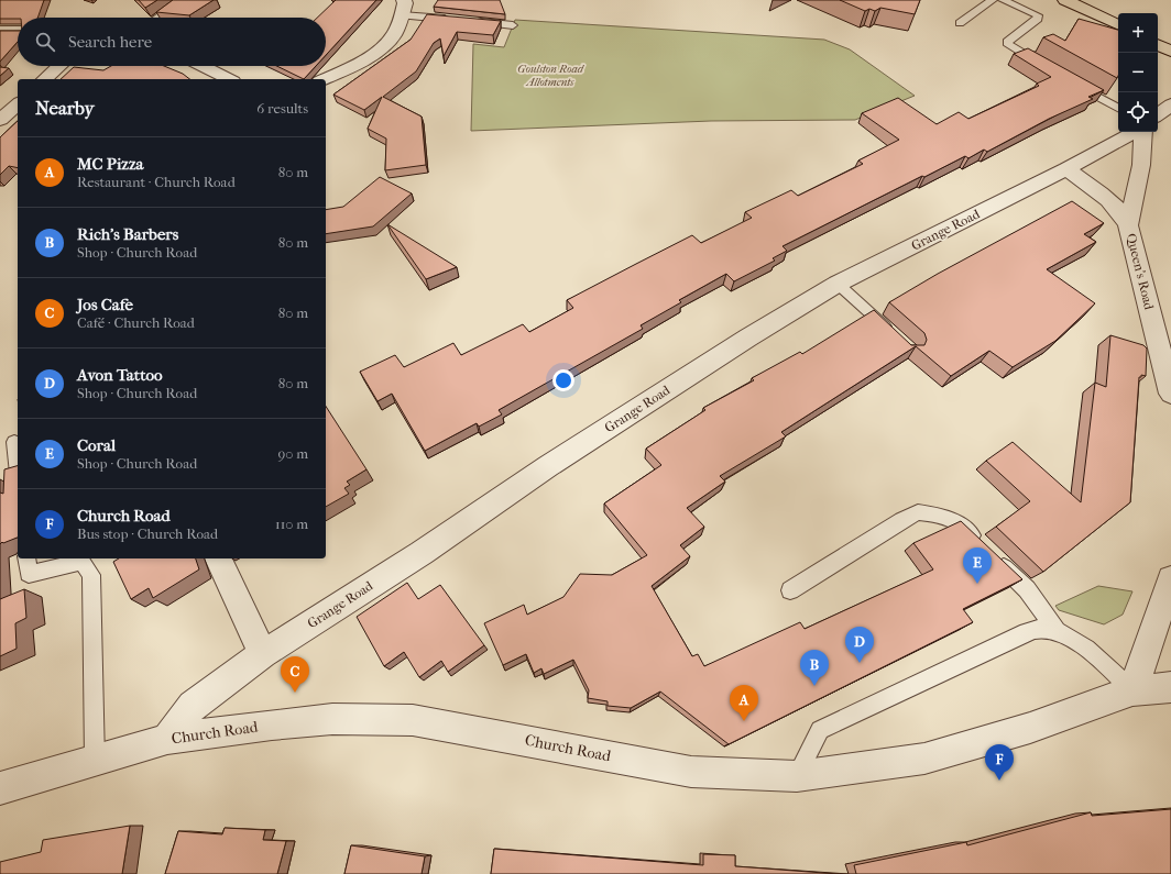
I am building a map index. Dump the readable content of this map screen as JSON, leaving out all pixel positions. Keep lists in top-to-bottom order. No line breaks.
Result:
{"streets":{"street":["Grange Road","Queen's Road","Church Road"]},"crossings":[["Grange Road","Queen's Road"],["Grange Road","Church Road"]],"parks":["Goulston Road Allotments"],"page":{"map_buttons":["+","−"],"search":"Search here","heading":["Nearby","6 results"],"list":[{"mark":"A","name":"MC Pizza","note":"Restaurant · Church Road","value":"80 m"},{"mark":"B","name":"Rich's Barbers","note":"Shop · Church Road","value":"80 m"},{"mark":"C","name":"Jos Cafe","note":"Café · Church Road","value":"80 m"},{"mark":"D","name":"Avon Tattoo","note":"Shop · Church Road","value":"80 m"},{"mark":"E","name":"Coral","note":"Shop · Church Road","value":"90 m"},{"mark":"F","name":"Church Road","note":"Bus stop · Church Road","value":"110 m"}],"pins":["E","D","B","C","A","F"]}}
